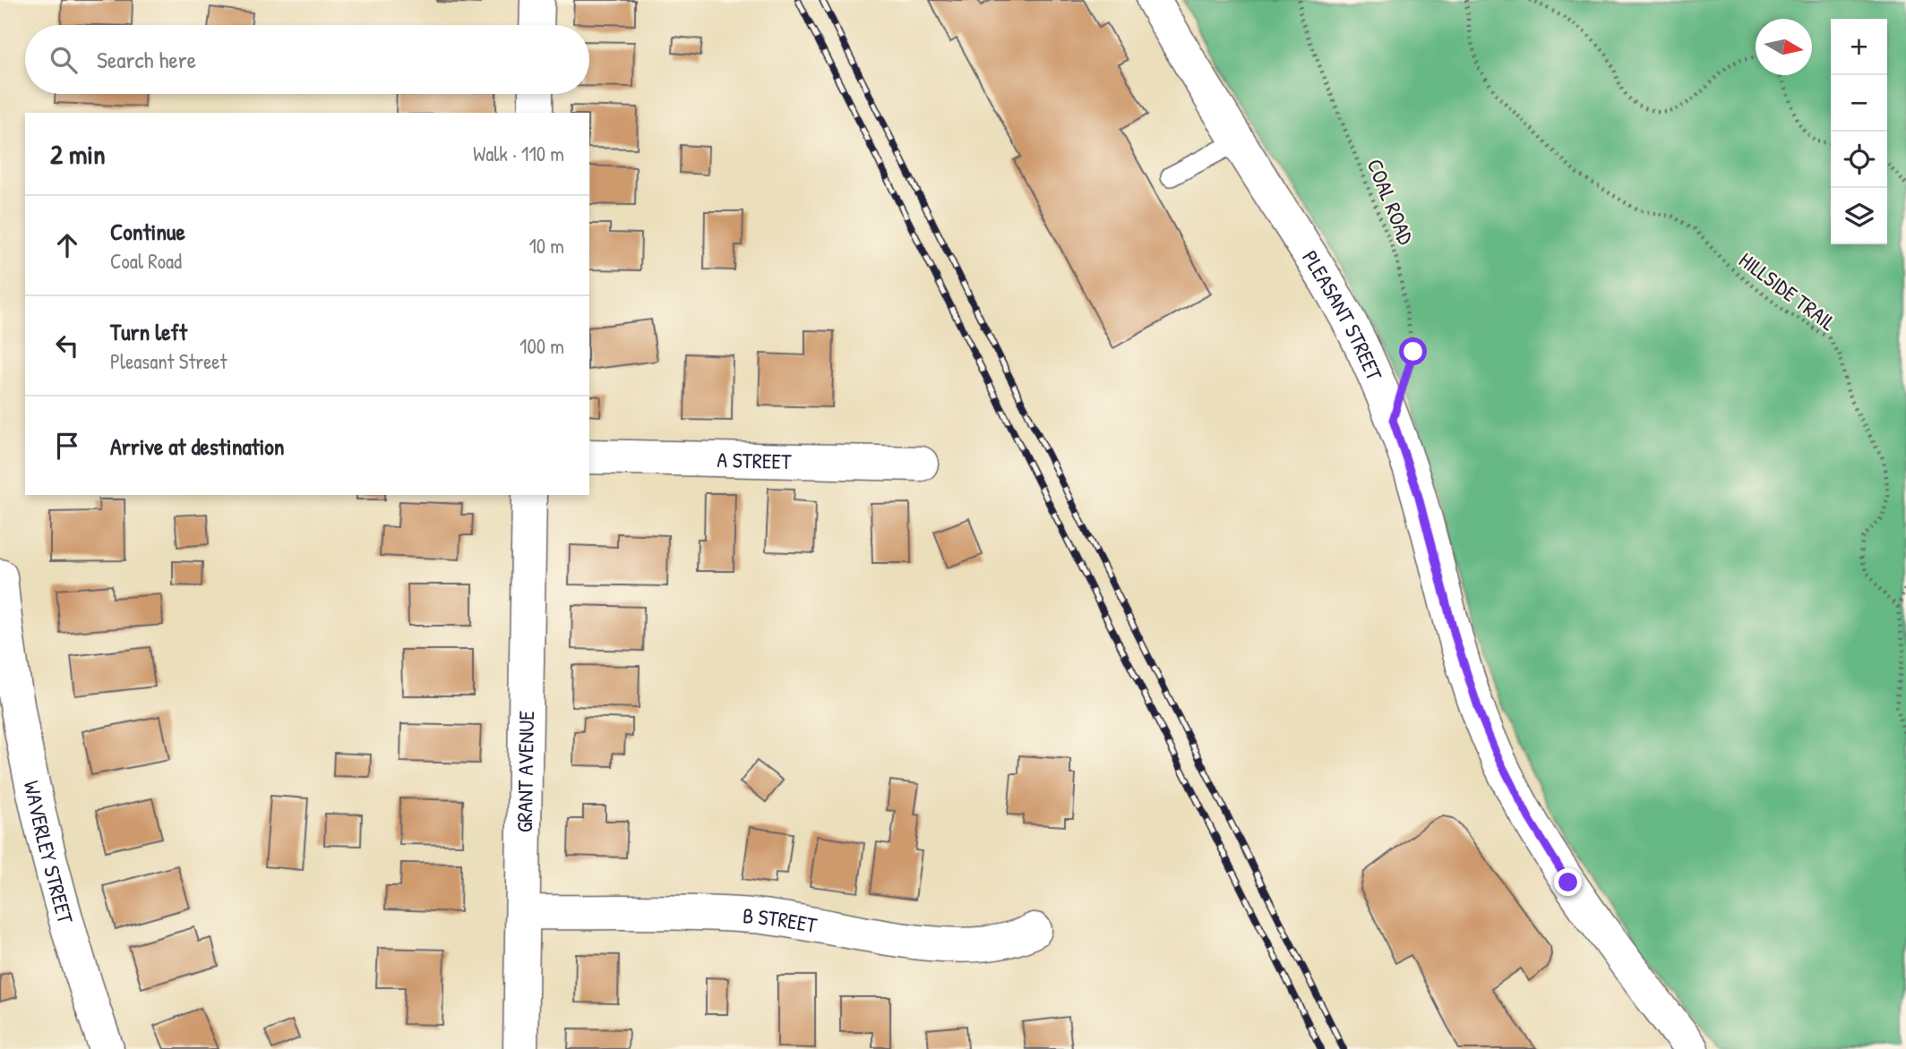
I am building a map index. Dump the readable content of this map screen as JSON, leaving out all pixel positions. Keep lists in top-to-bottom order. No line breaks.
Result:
{"streets":{"street":["PLEASANT STREET","A STREET","GRANT AVENUE","WAVERLEY STREET","B STREET"],"path":["COAL ROAD","HILLSIDE TRAIL"]},"crossings":[["COAL ROAD","PLEASANT STREET"],["GRANT AVENUE","B STREET"]],"north":"right","page":{"map_buttons":["+","−"],"search":"Search here","heading":["2 min","Walk · 110 m"],"list":[["Continue","Coal Road","10 m"],["Turn left","Pleasant Street","100 m"],"Arrive at destination"]}}
